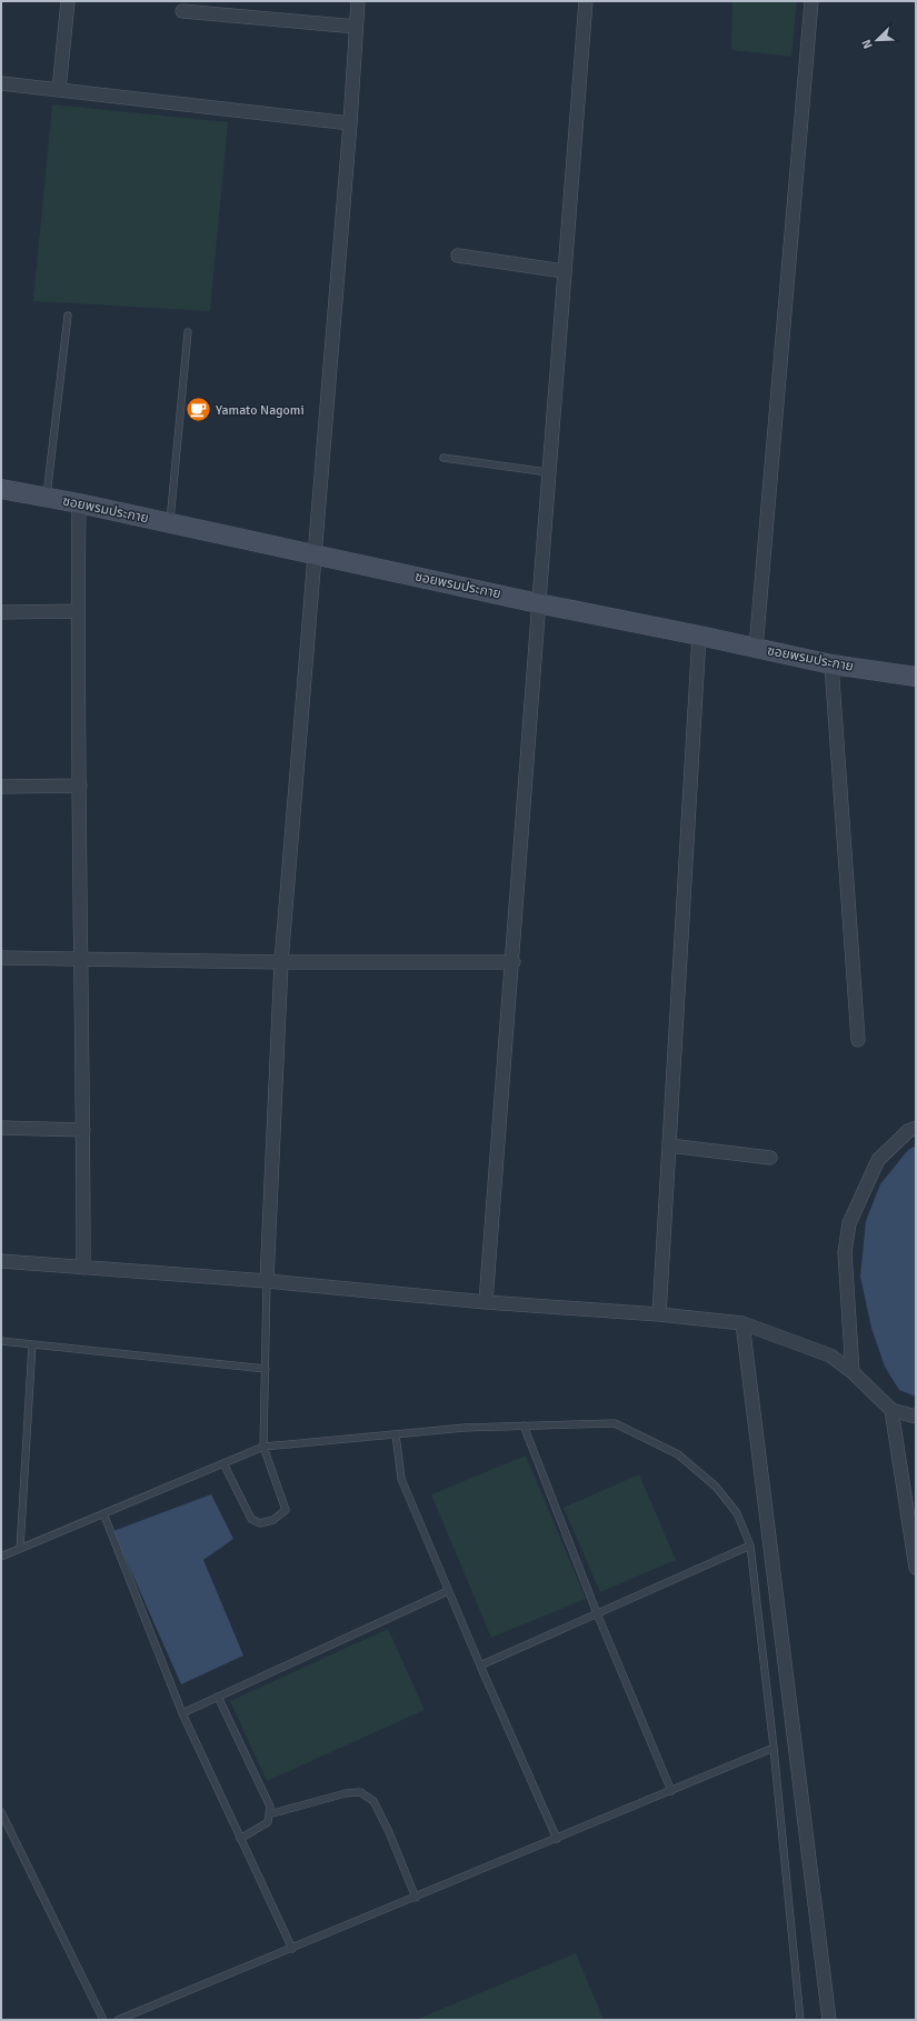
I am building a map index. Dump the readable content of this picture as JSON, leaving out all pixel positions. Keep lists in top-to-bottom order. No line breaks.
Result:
{"streets":{"street":["ซอยพรมประกาย"]},"places":{"cafe":["Yamato Nagomi"]},"north":"bottom left"}
